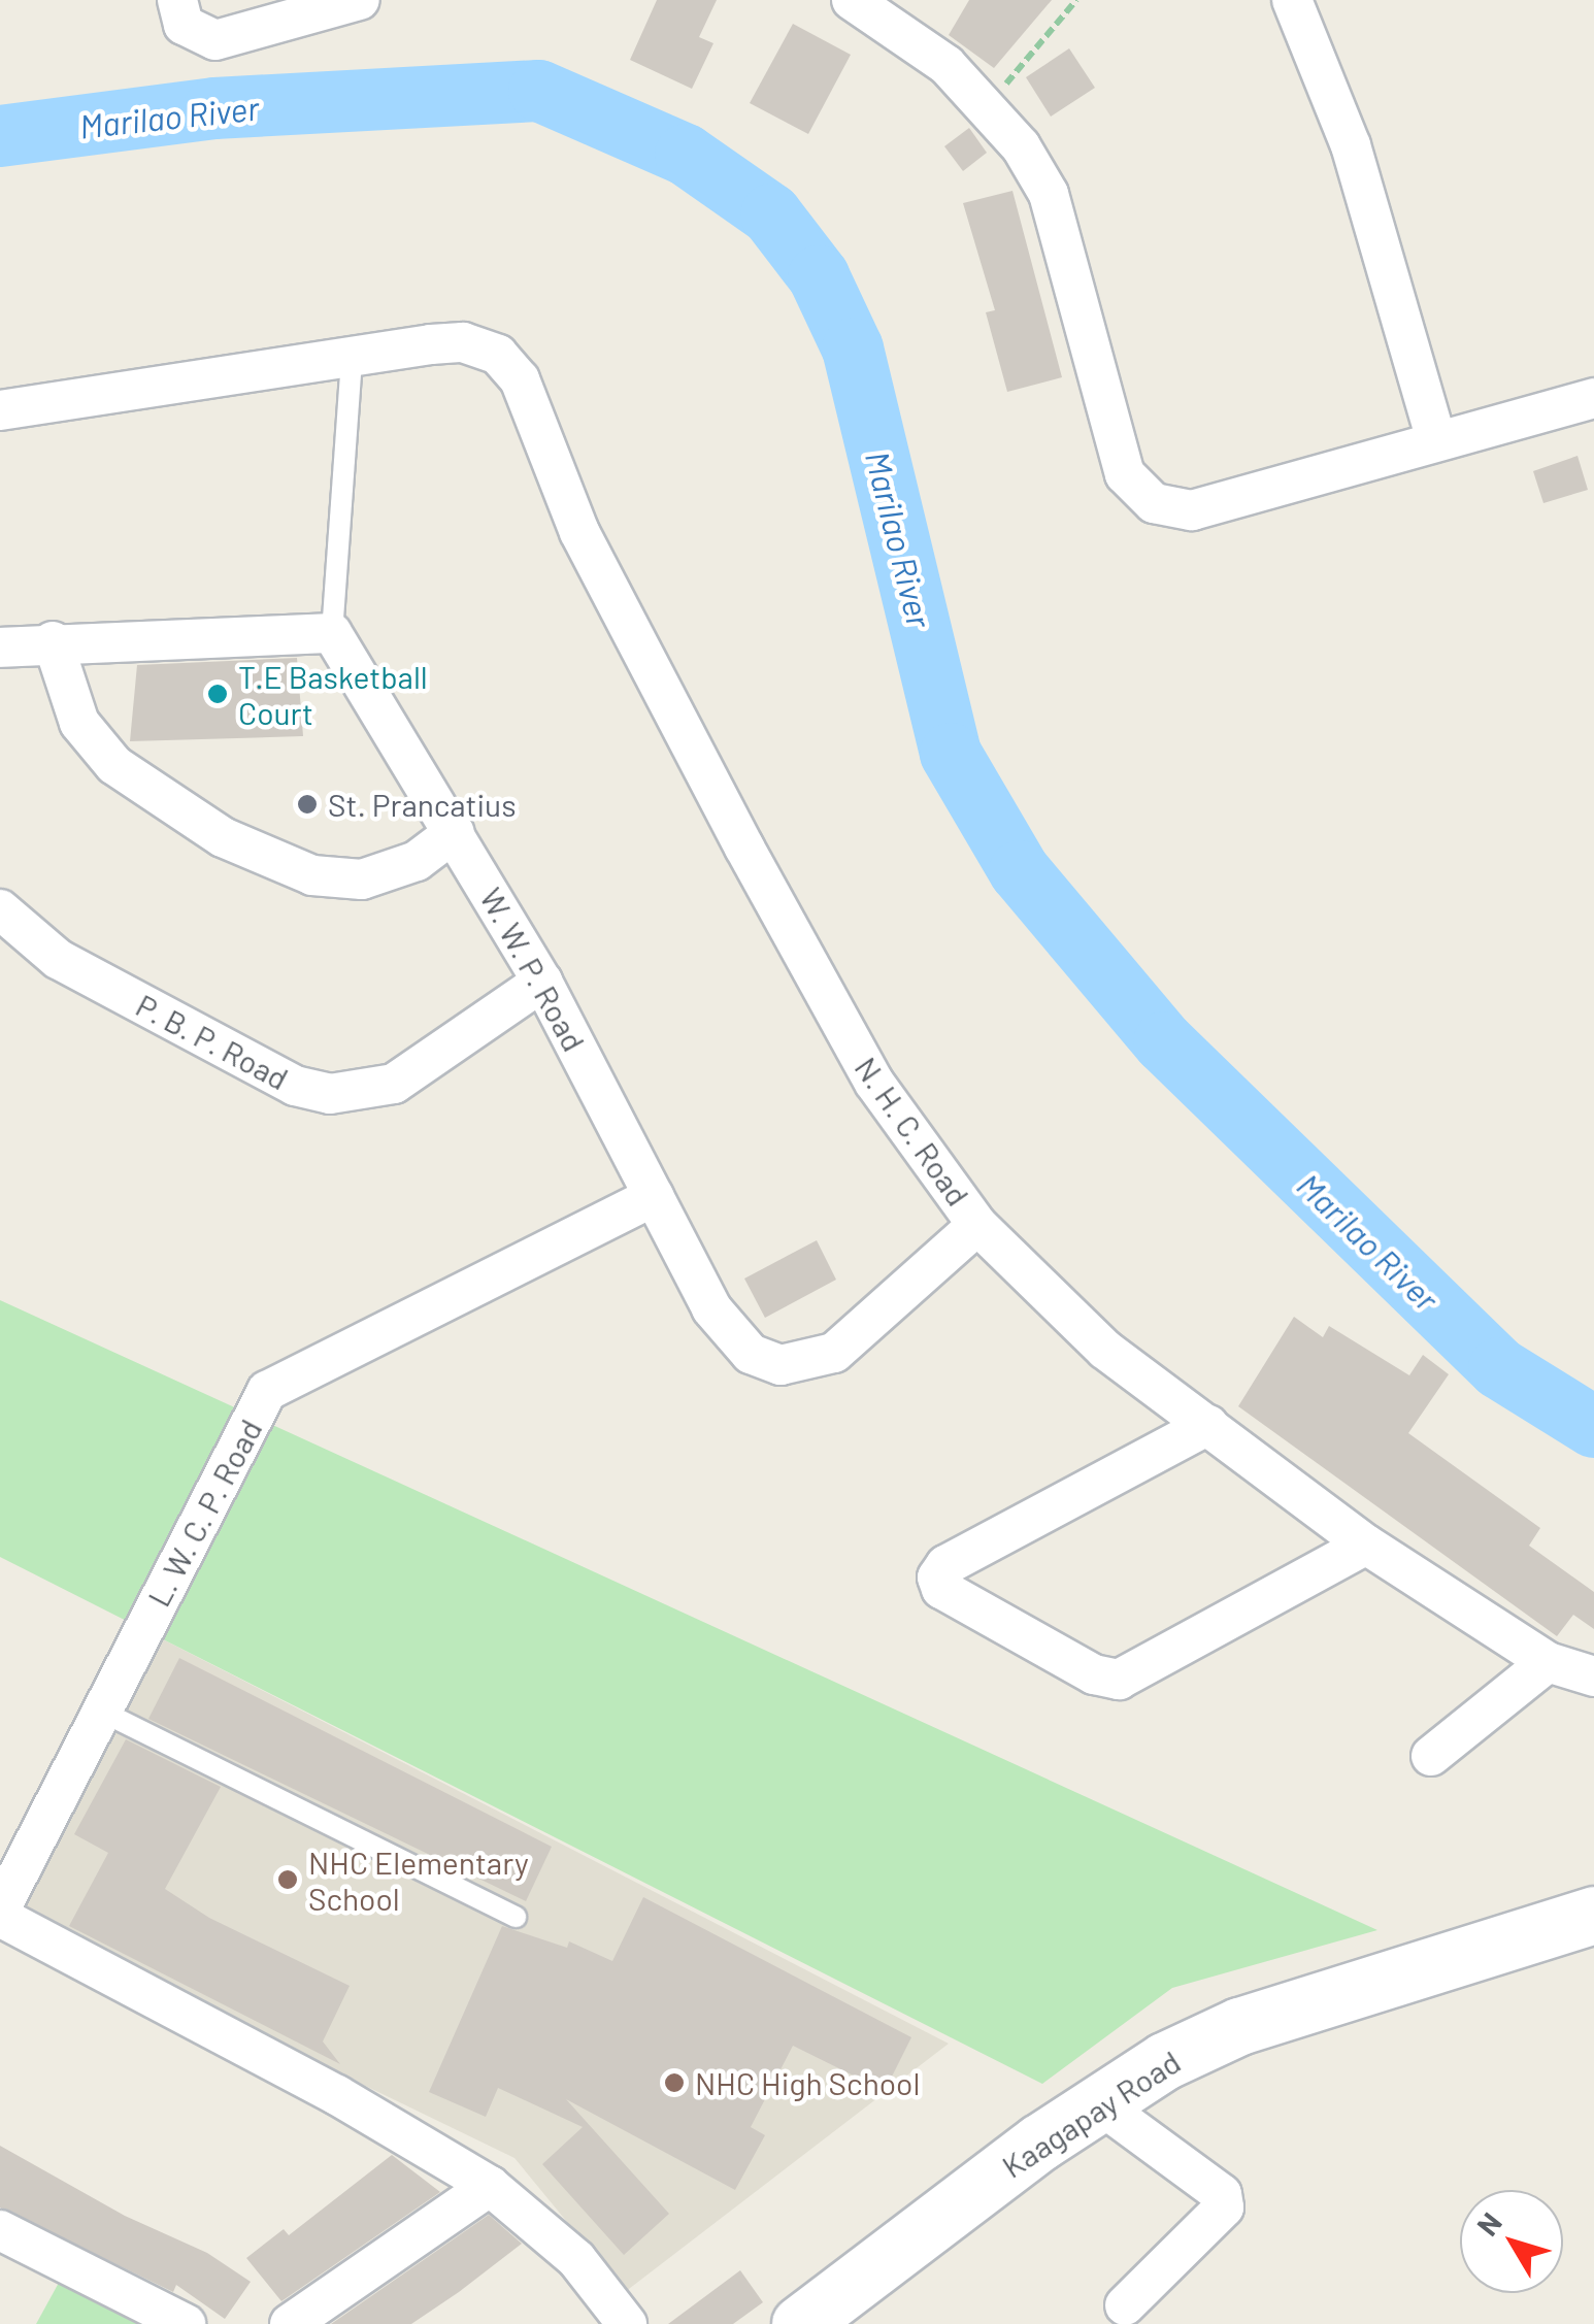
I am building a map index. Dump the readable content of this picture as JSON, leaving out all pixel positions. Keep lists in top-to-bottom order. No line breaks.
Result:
{"streets":{"street":["W. W. P. Road","P. B. P. Road","N. H. C. Road","L. W. C. P. Road","Kaagapay Road"]},"crossings":[["W. W. P. Road","P. B. P. Road"],["W. W. P. Road","N. H. C. Road"],["W. W. P. Road","L. W. C. P. Road"]],"water":["Marilao River"],"places":["T.E Basketball Court","St. Prancatius","NHC Elementary School","NHC High School"],"north":"top left"}
